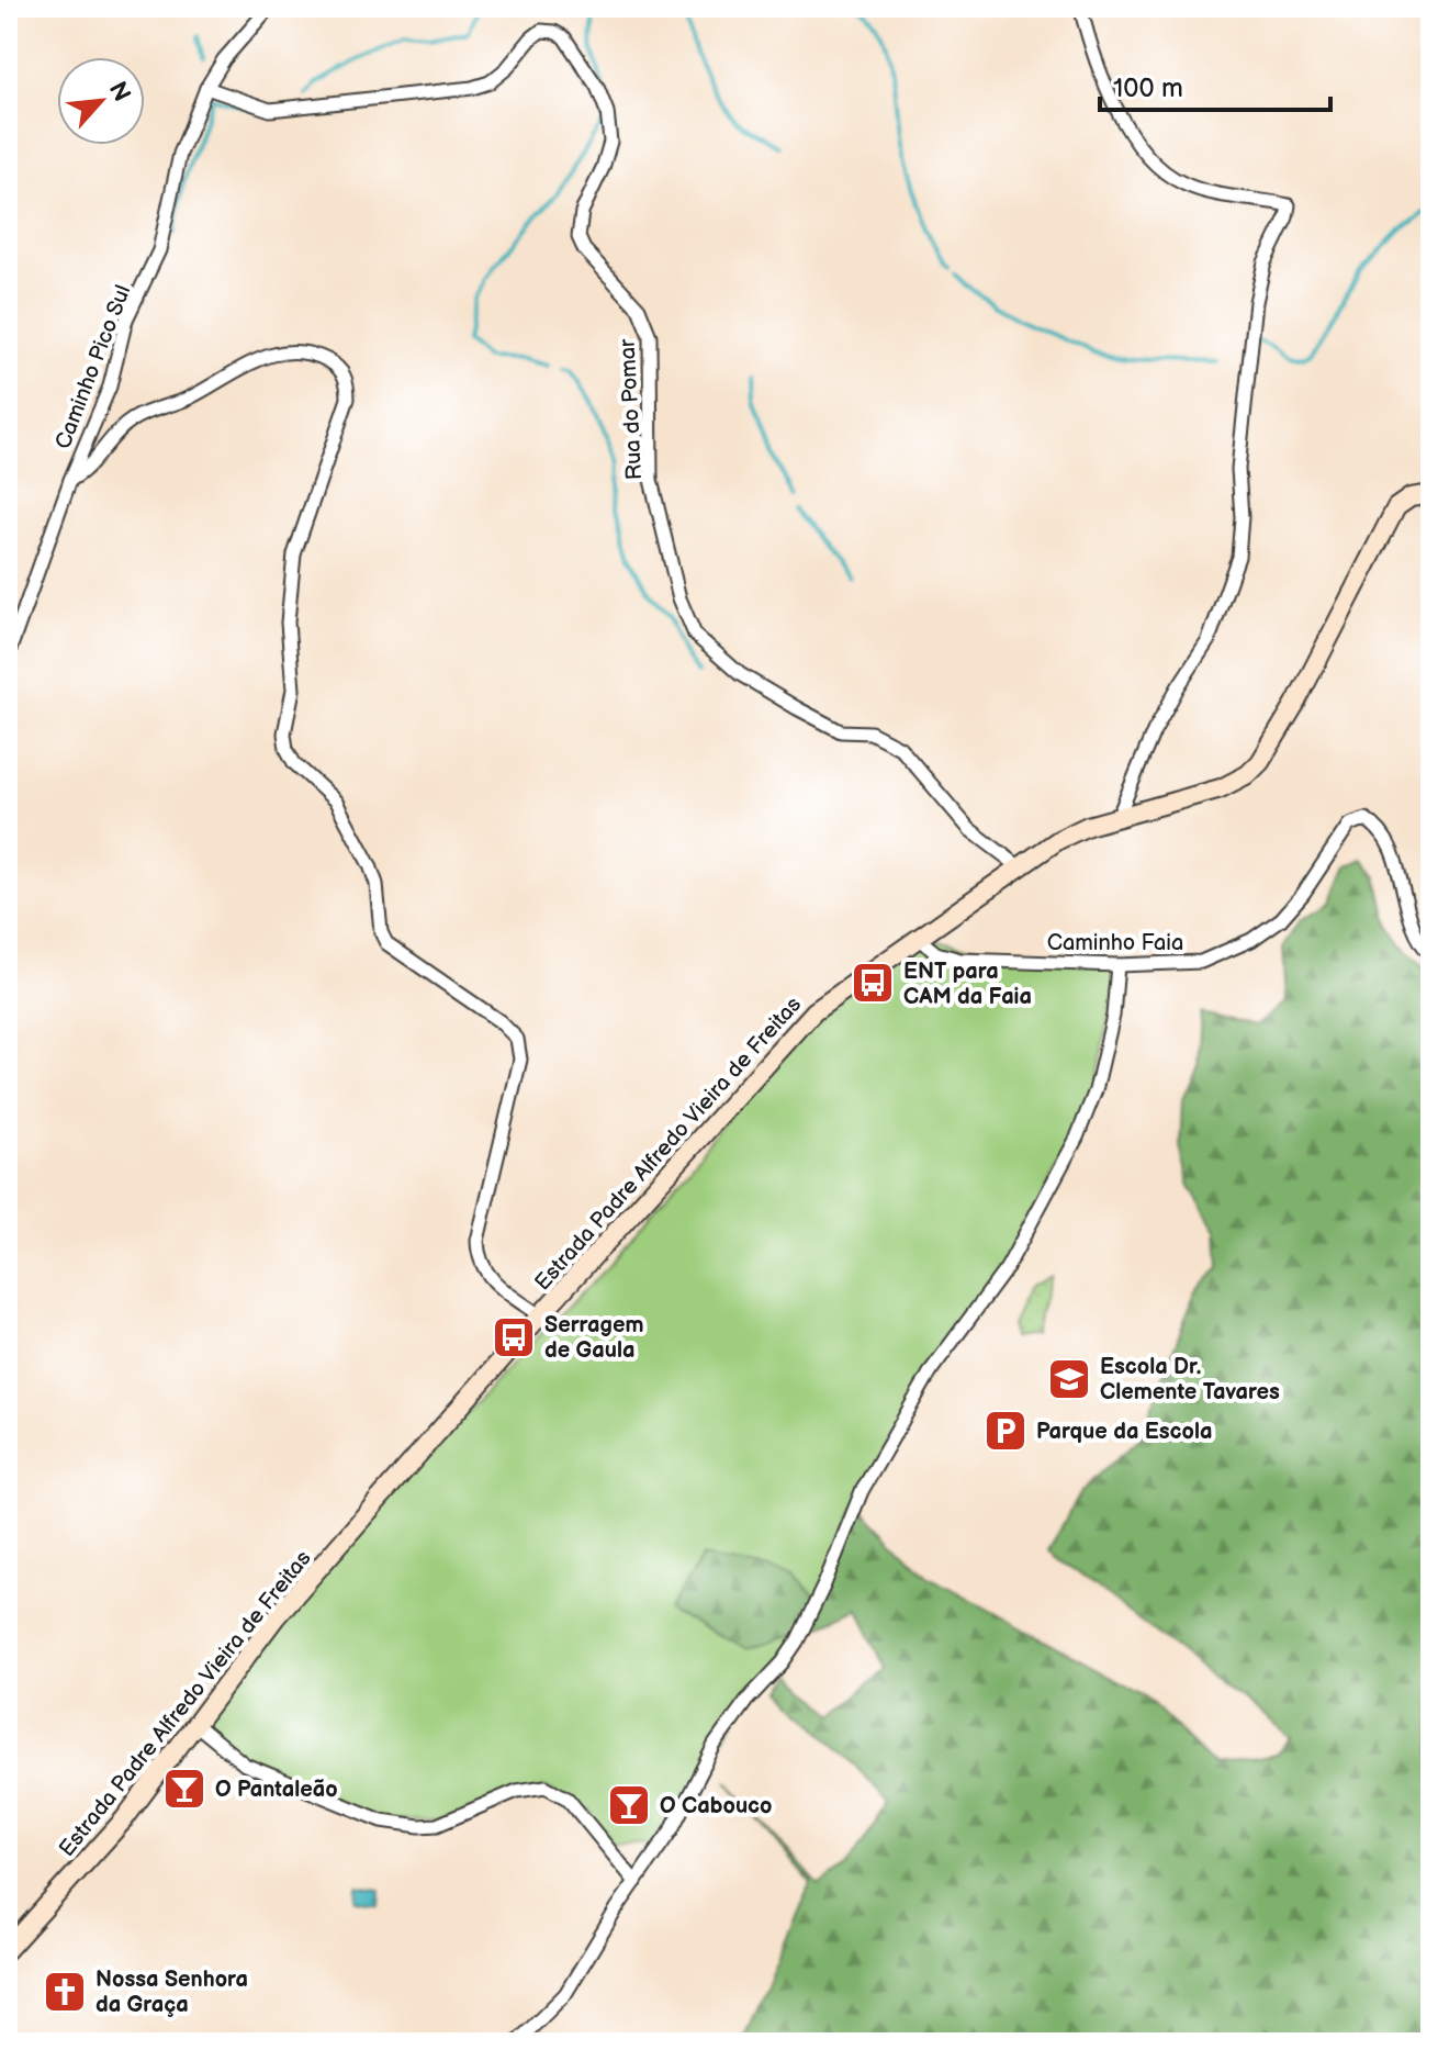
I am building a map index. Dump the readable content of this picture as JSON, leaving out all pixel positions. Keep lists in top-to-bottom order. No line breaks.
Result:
{"streets":{"main road":["Estrada Padre Alfredo Vieira de Freitas"],"street":["Caminho Pico Sul","Rua do Pomar","Caminho Faia"]},"crossings":[["Caminho Pico Sul","Rua do Pomar"],["Rua do Pomar","Estrada Padre Alfredo Vieira de Freitas"],["Caminho Faia","Estrada Padre Alfredo Vieira de Freitas"]],"places":{"bus stop":["ENT para CAM da Faia","Serragem de Gaula"],"school or university":["Escola Dr. Clemente Tavares"],"parking":["Parque da Escola"],"bar":["O Pantaleão","O Cabouco"],"church":["Nossa Senhora da Graça"]},"scale_bar":"100 m","north":"top right"}
